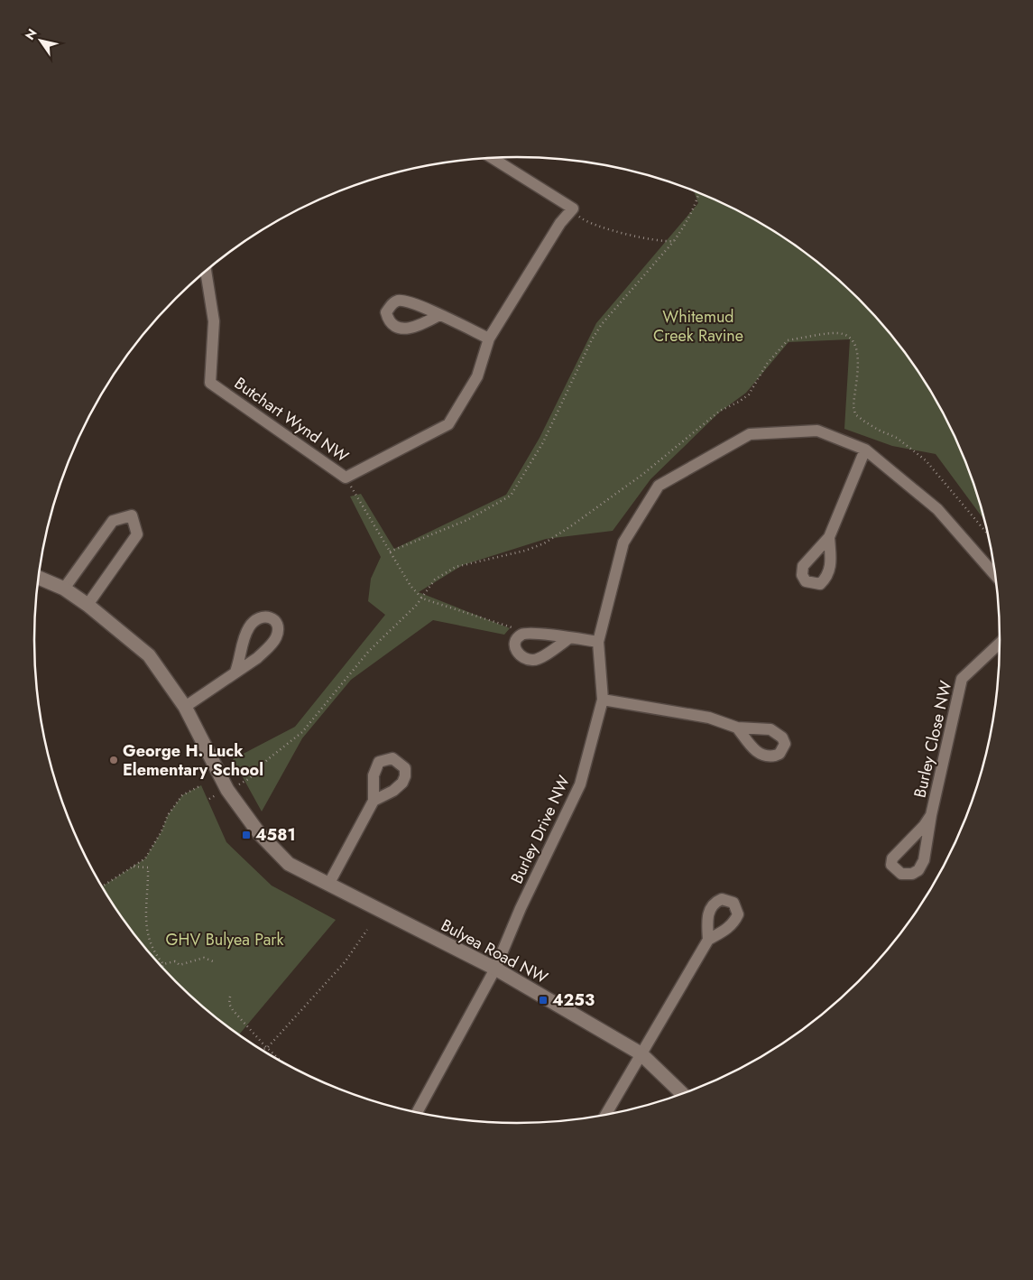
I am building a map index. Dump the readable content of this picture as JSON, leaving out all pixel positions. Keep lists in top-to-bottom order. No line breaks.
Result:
{"streets":{"street":["Butchart Wynd NW","Burley Close NW","Burley Drive NW","Bulyea Road NW"]},"crossings":[["Burley Drive NW","Bulyea Road NW"]],"parks":["Whitemud Creek Ravine","GHV Bulyea Park"],"places":{"other":["George H. Luck Elementary School"],"transit":["4581","4253"]},"north":"top left"}
